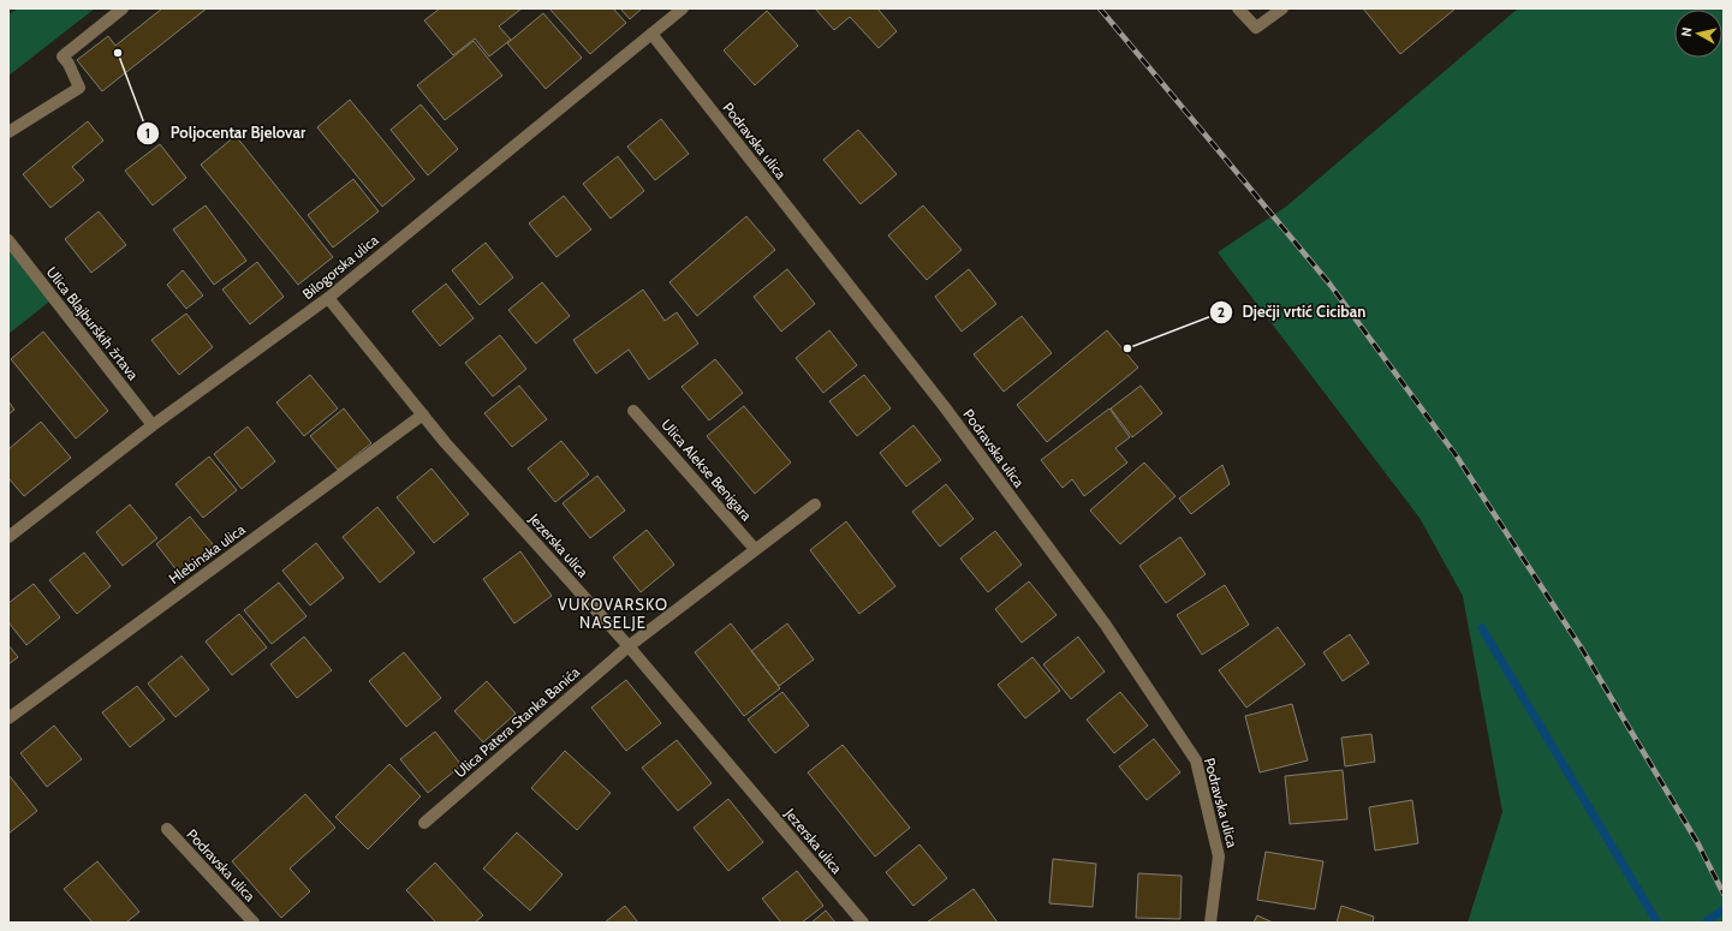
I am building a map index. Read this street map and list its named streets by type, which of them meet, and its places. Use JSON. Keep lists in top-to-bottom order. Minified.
{"streets":{"street":["Podravska ulica","Bilogorska ulica","Ulica Blajburških žrtava","Ulica Alekse Benigara","Jezerska ulica","Hlebinska ulica","Ulica Patera Stanka Banića"]},"crossings":[["Podravska ulica","Bilogorska ulica"],["Bilogorska ulica","Ulica Blajburških žrtava"],["Bilogorska ulica","Jezerska ulica"],["Jezerska ulica","Hlebinska ulica"],["Jezerska ulica","Ulica Patera Stanka Banića"]],"districts":["VUKOVARSKO NASELJE"],"places":["Poljocentar Bjelovar","Dječji vrtić Ciciban"],"north":"left"}
